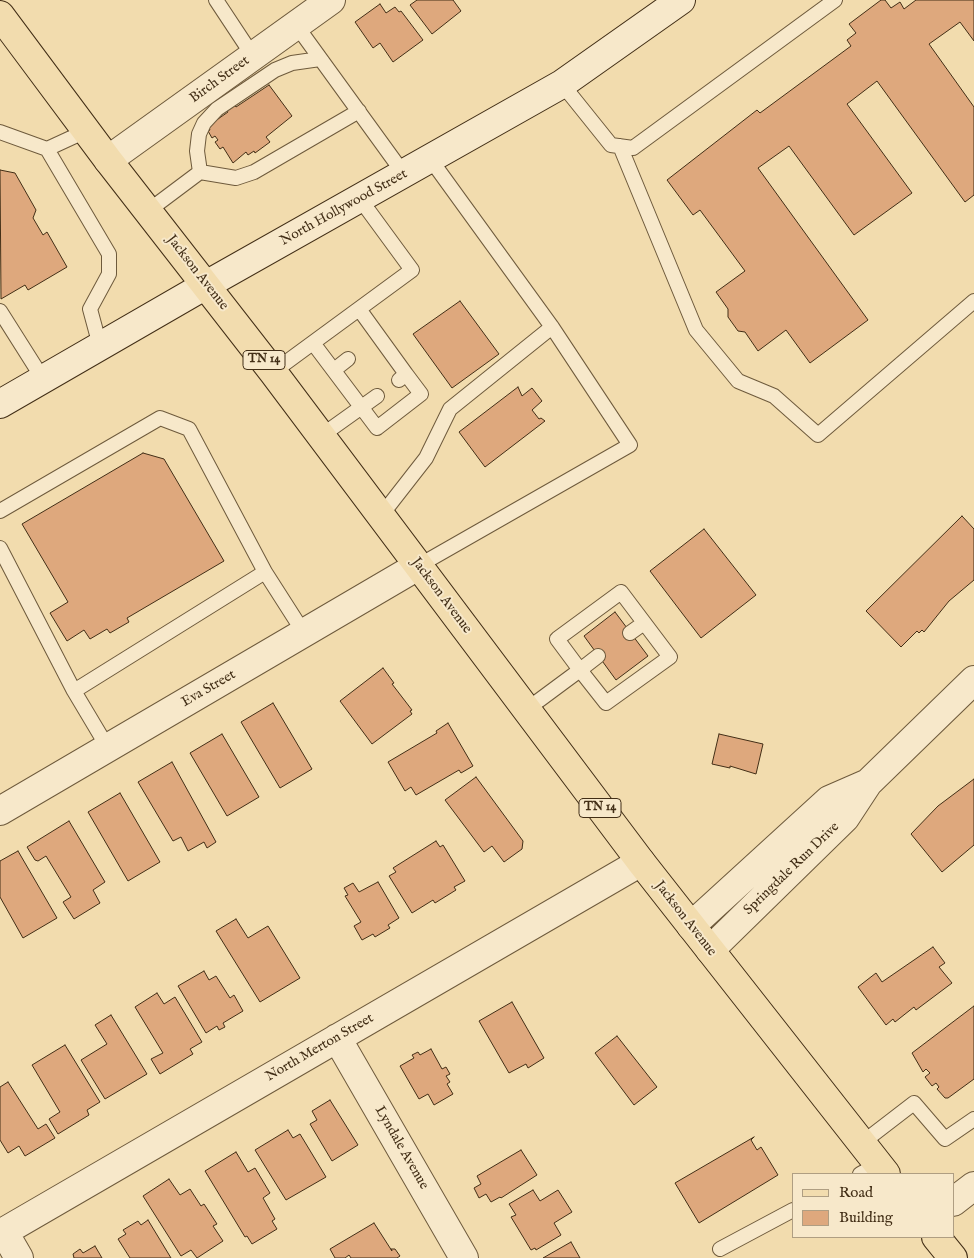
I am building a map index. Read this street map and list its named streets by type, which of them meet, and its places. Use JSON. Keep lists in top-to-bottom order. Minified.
{"streets":{"main road":["Jackson Avenue","TN 14"],"street":["Birch Street","North Hollywood Street","Eva Street","Springdale Run Drive","North Merton Street","Lyndale Avenue"]},"crossings":[["Birch Street","Jackson Avenue"],["North Hollywood Street","Jackson Avenue"],["Jackson Avenue","Eva Street"],["Jackson Avenue","Springdale Run Drive"],["Jackson Avenue","North Merton Street"],["North Merton Street","Lyndale Avenue"]],"legend":["Road","Building"]}
